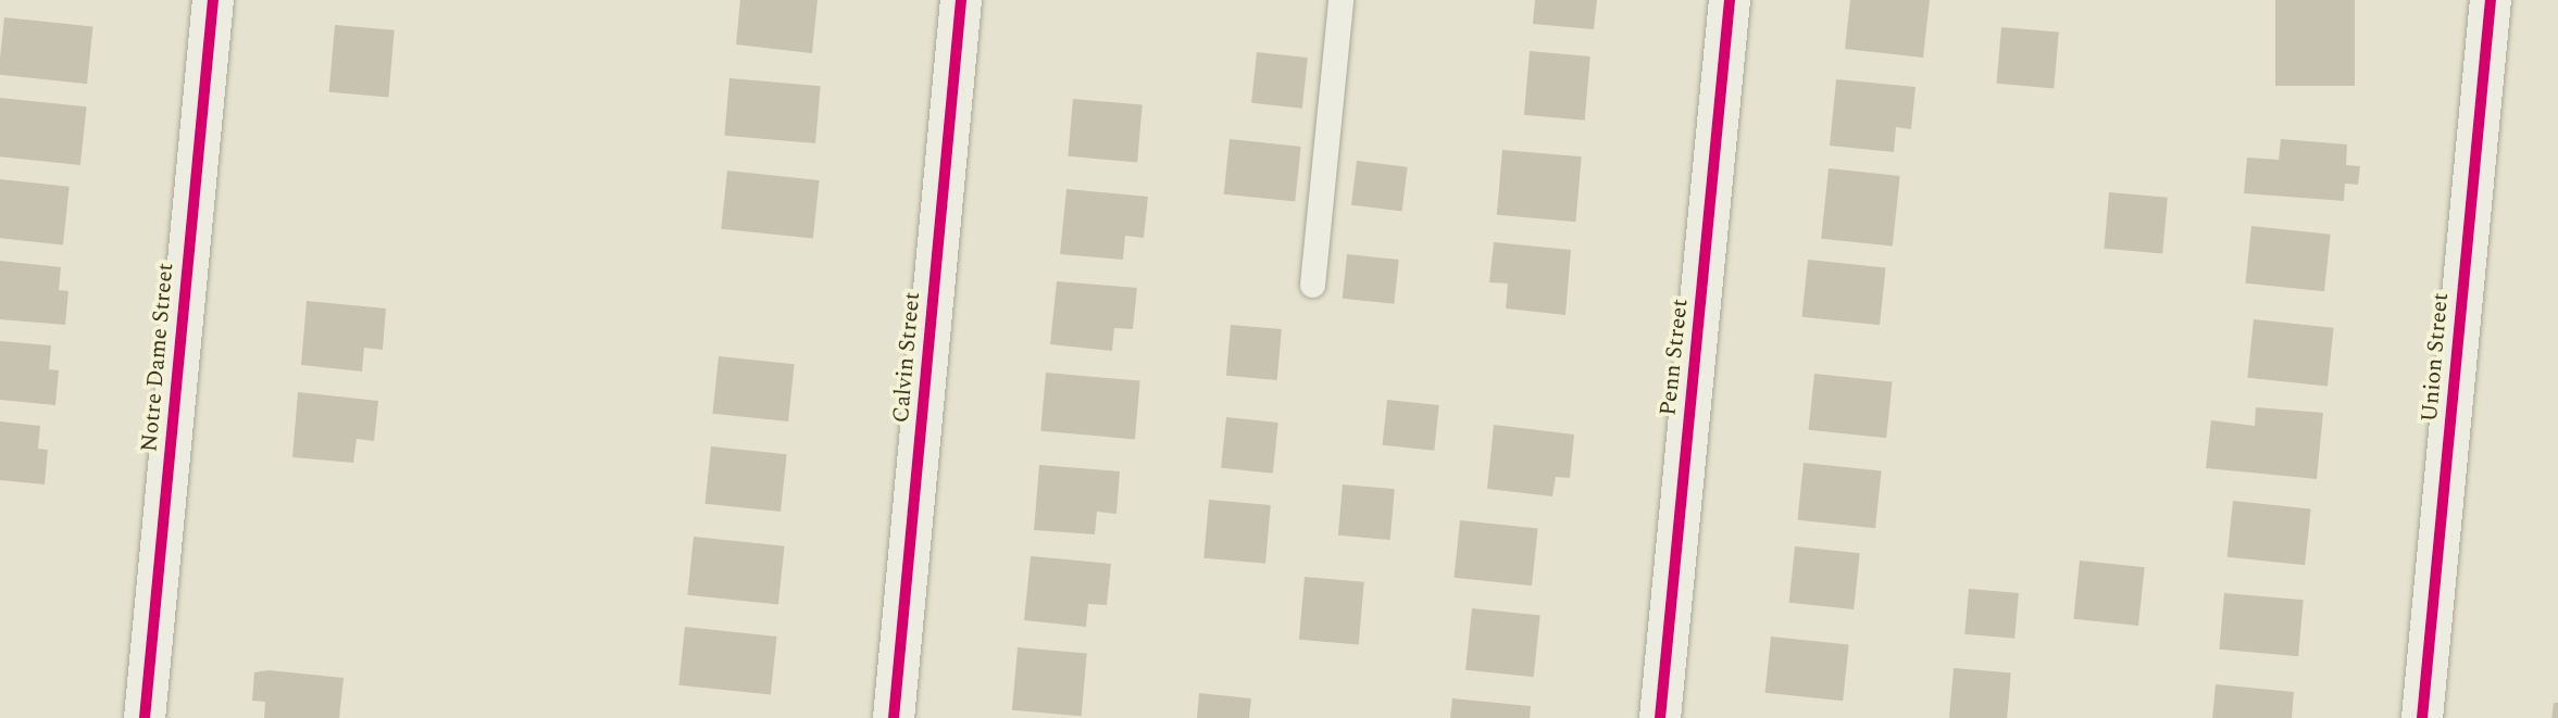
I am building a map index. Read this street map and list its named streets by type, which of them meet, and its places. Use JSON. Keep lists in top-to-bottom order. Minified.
{"streets":{"street":["Notre Dame Street","Calvin Street","Penn Street","Union Street"]}}
